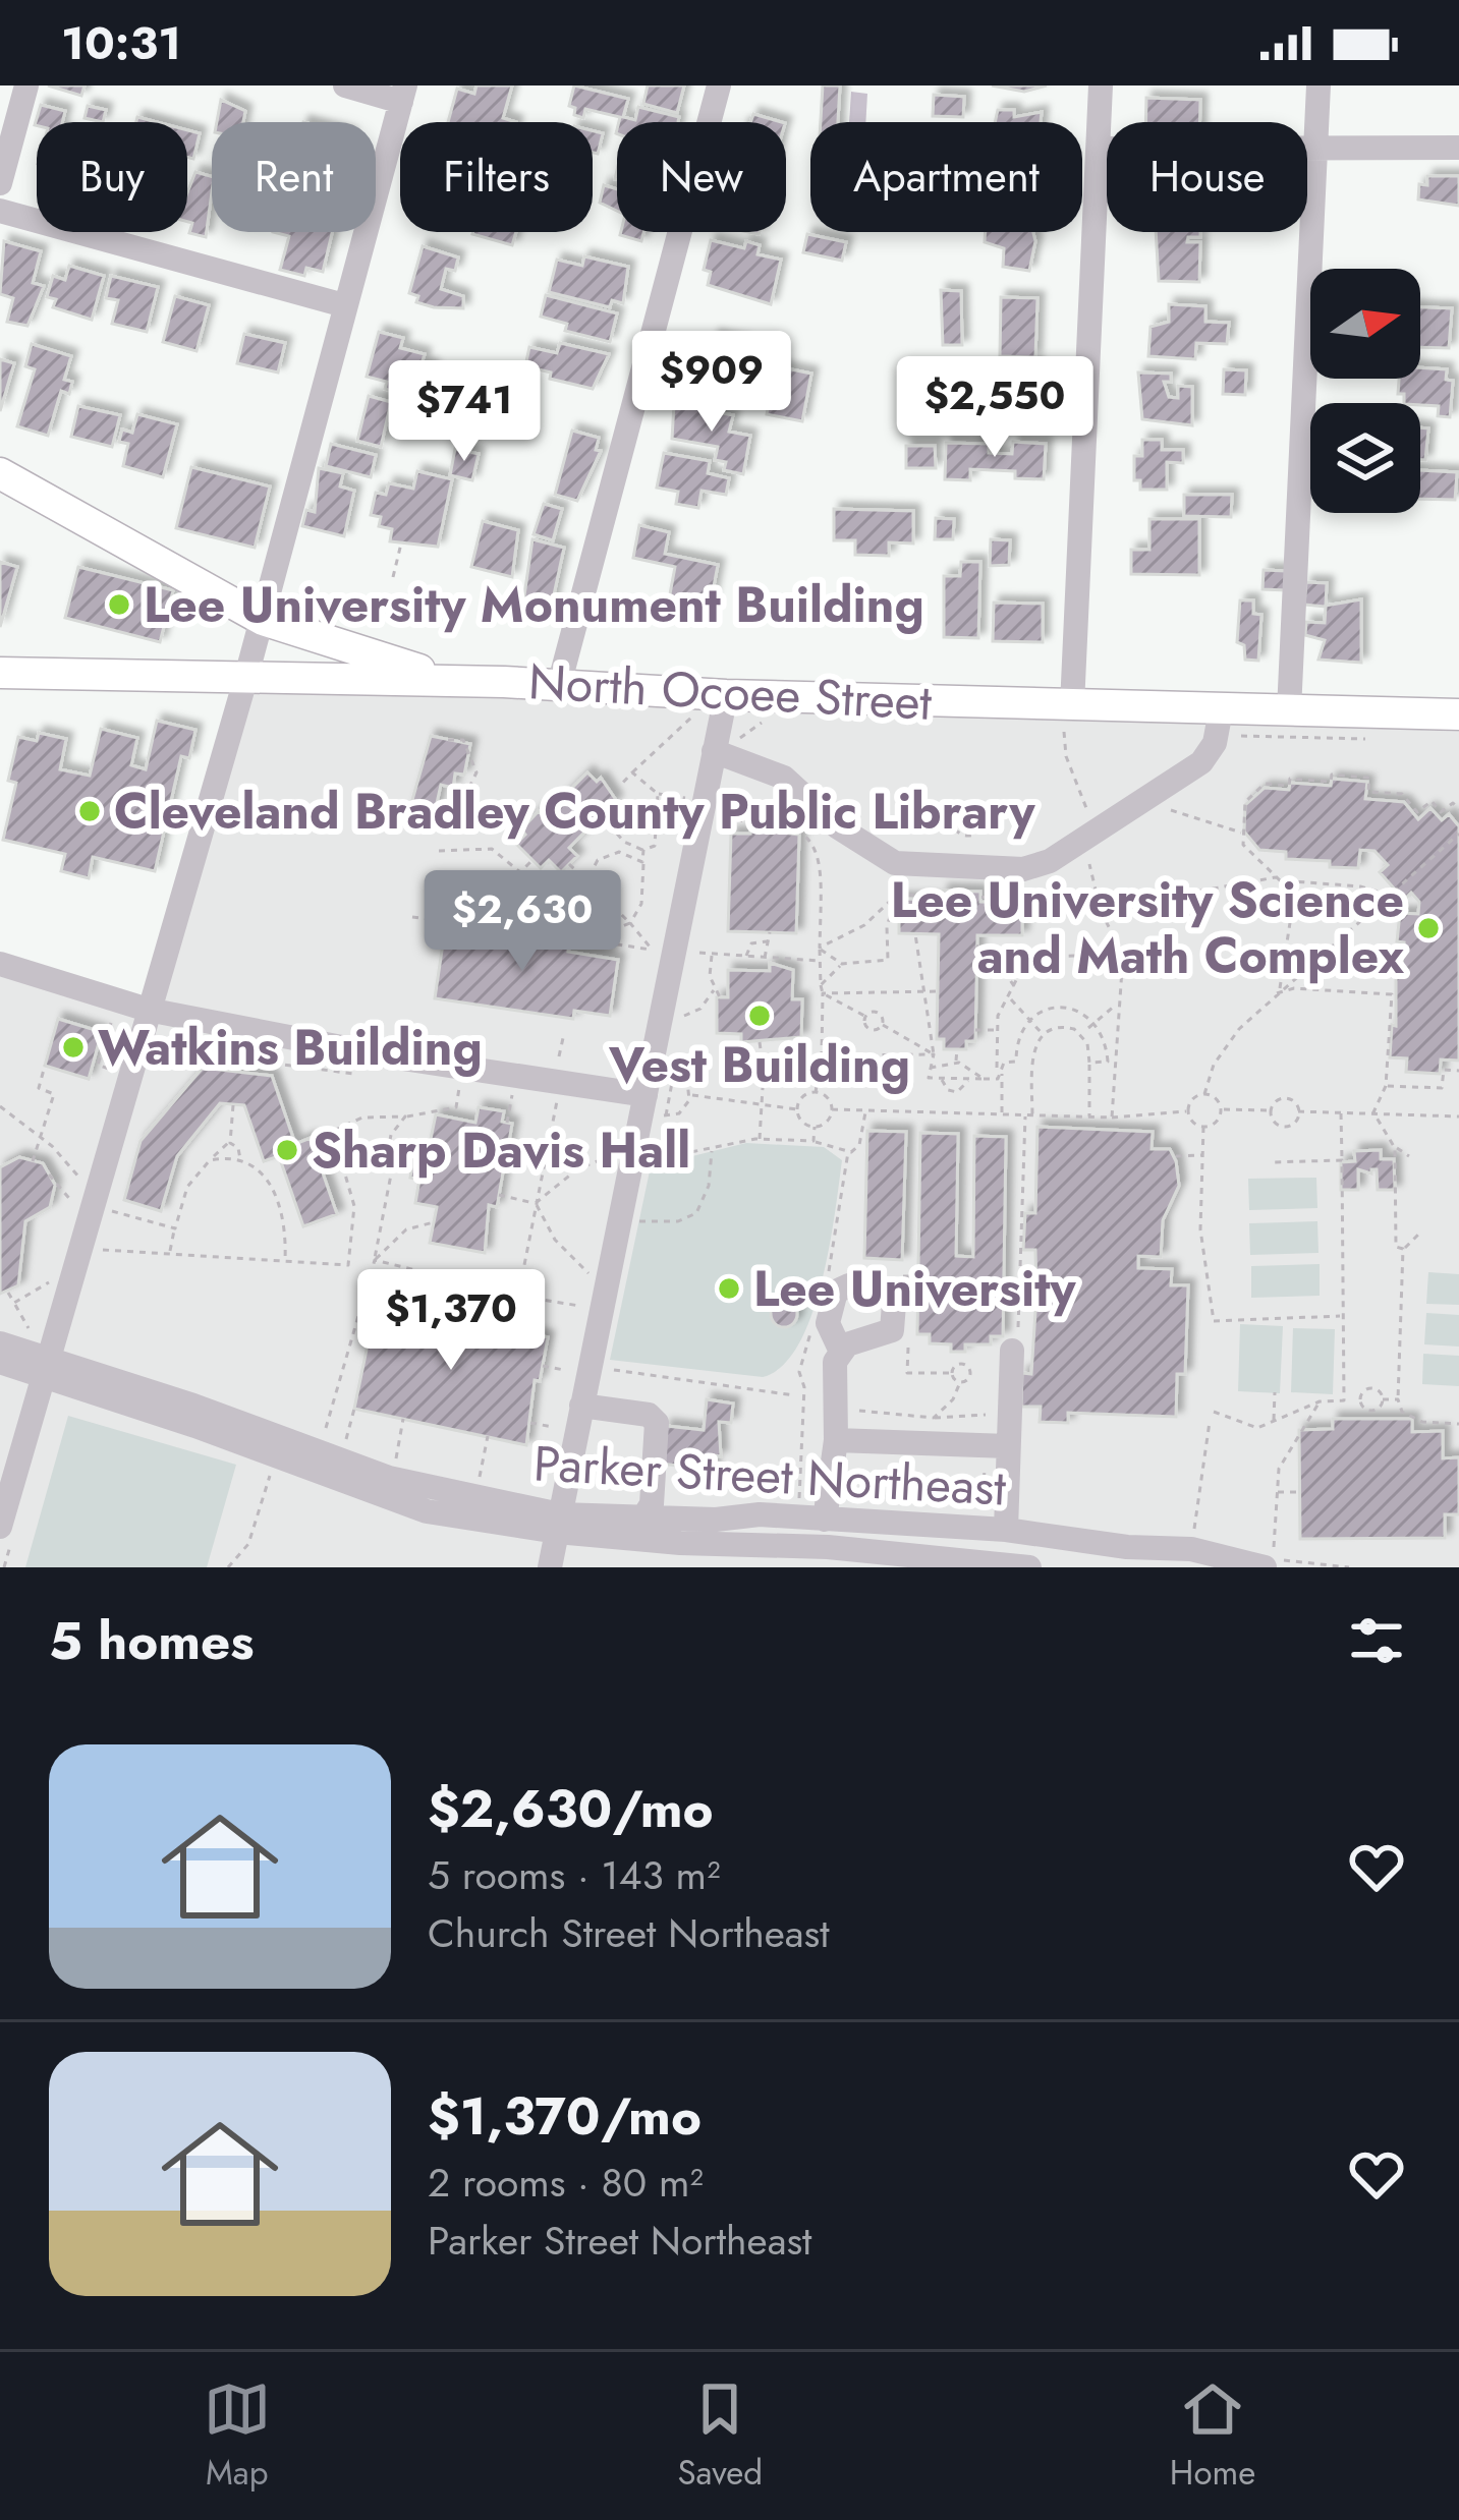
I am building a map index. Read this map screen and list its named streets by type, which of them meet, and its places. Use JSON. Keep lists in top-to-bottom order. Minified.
{"streets":{"main road":["North Ocoee Street"],"street":["Parker Street Northeast"]},"places":["Lee University Monument Building","Cleveland Bradley County Public Library","Lee University Science and Math Complex","Vest Building","Watkins Building","Sharp Davis Hall","Lee University"],"north":"right","page":{"status":"10:31","chip":["Buy","Rent","Filters","New","Apartment","House"],"price":["$909","$2,550","$741","$2,630","$1,370"],"heading":"5 homes","list":[{"name":"$2,630/mo","note":"5 rooms · 143 m² · Church Street Northeast"},{"name":"$1,370/mo","note":"2 rooms · 80 m² · Parker Street Northeast"}],"tabs":["Map","Saved","Home"]}}
